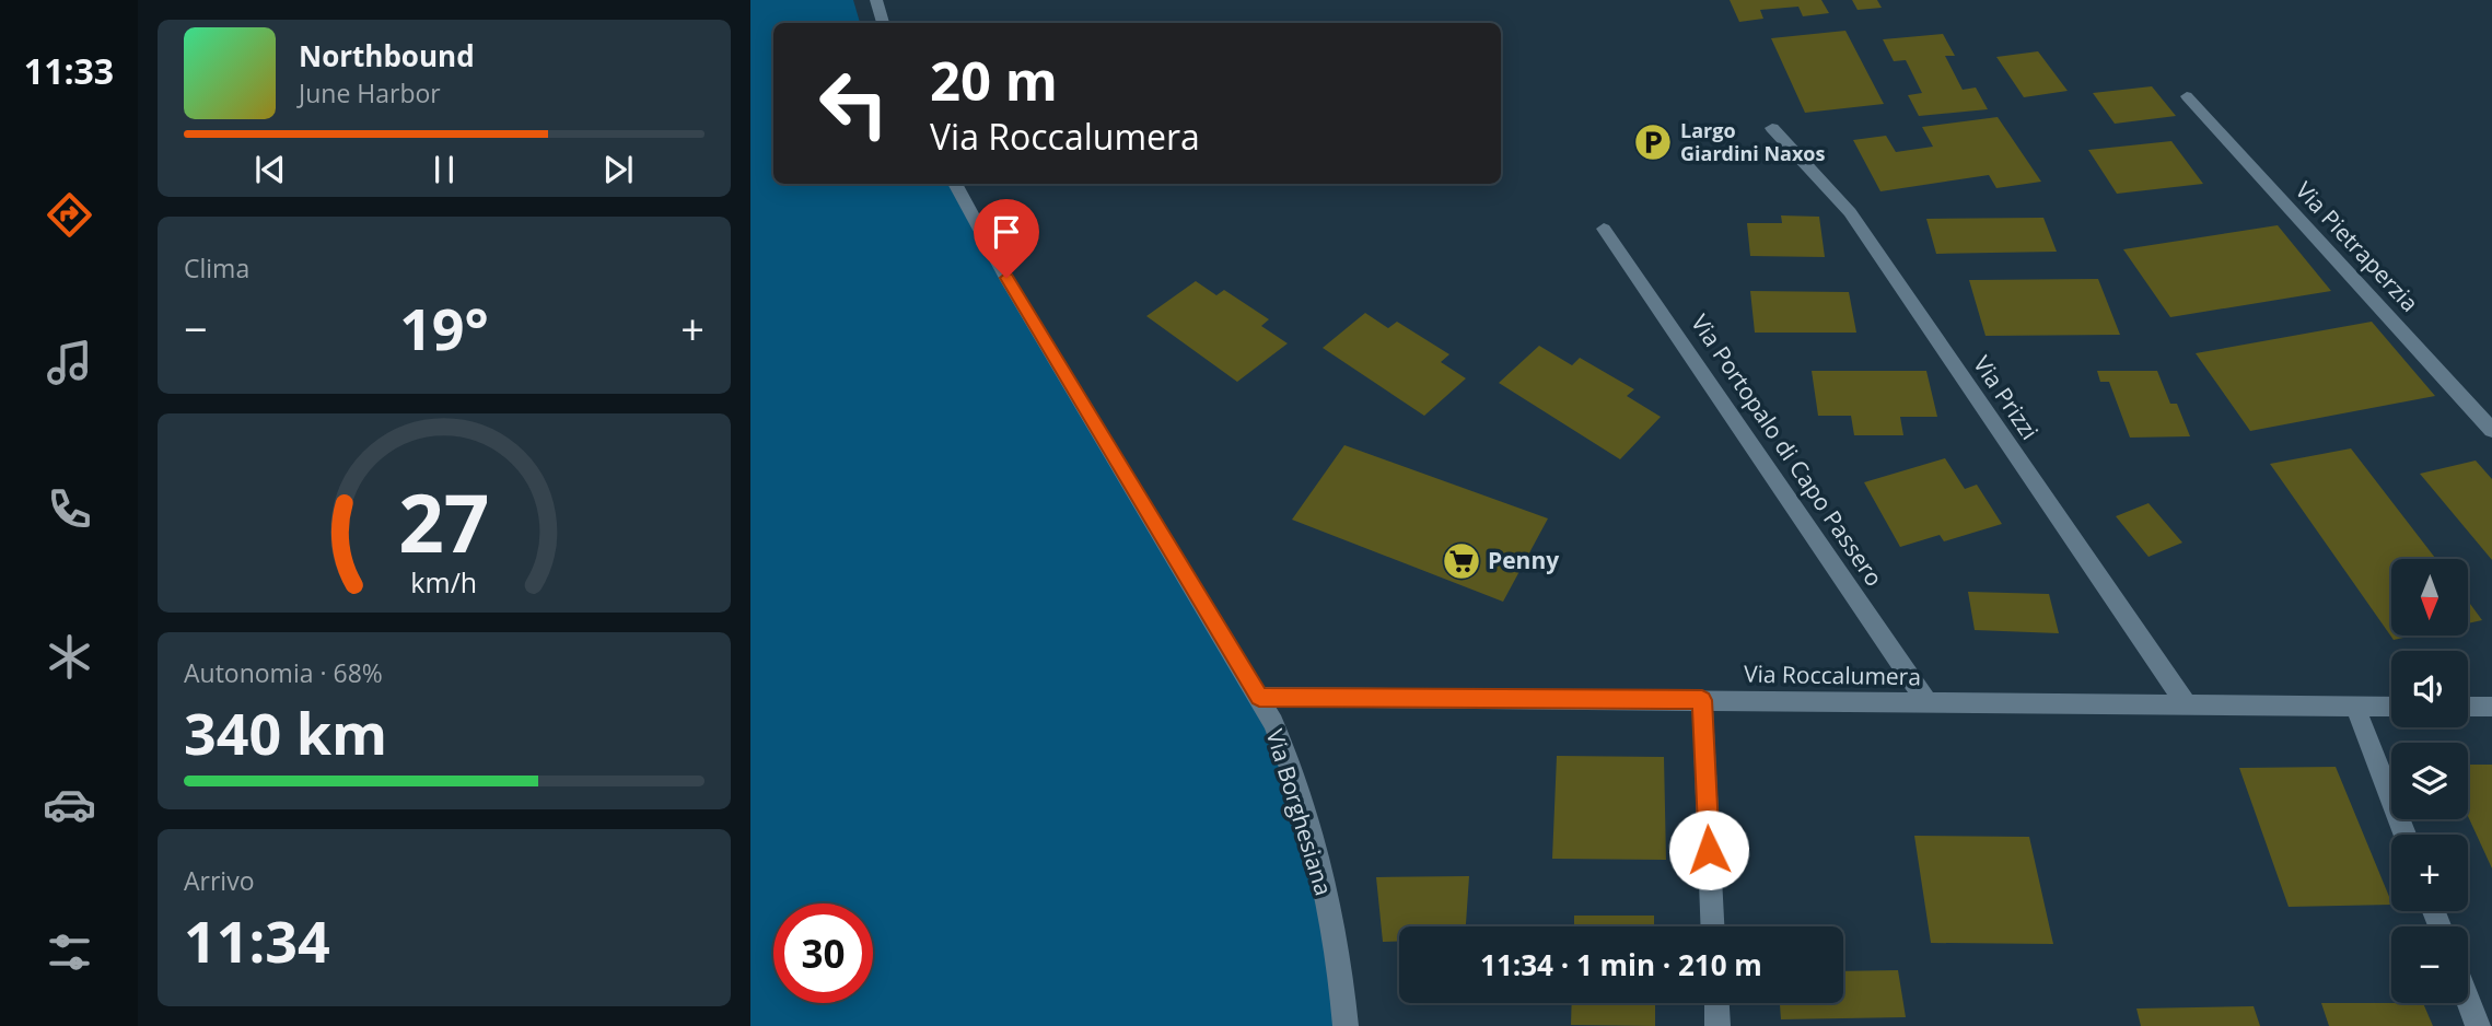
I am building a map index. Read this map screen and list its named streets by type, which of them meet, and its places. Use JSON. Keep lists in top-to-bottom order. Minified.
{"streets":{"street":["Via Pietraperzia","Via Prizzi","Via Portopalo di Capo Passero","Via Roccalumera","Via Borghesiana"]},"crossings":[["Via Prizzi","Via Roccalumera"],["Via Portopalo di Capo Passero","Via Roccalumera"],["Via Roccalumera","Via Borghesiana"]],"places":{"parking":["Largo Giardini Naxos"],"supermarket":["Penny"]},"north":"bottom","page":{"tabs":"11:33","turn":["20 m","Via Roccalumera"],"song":["Northbound","June Harbor"],"tile":["Clima",["Autonomia · 68%","340 km"],["Arrivo","11:34"]],"heat":["−","19°","+"],"map_buttons":["+","−"],"limit":"30","trip":"11:34 · 1 min · 210 m","gauge":["27","km/h"]}}
